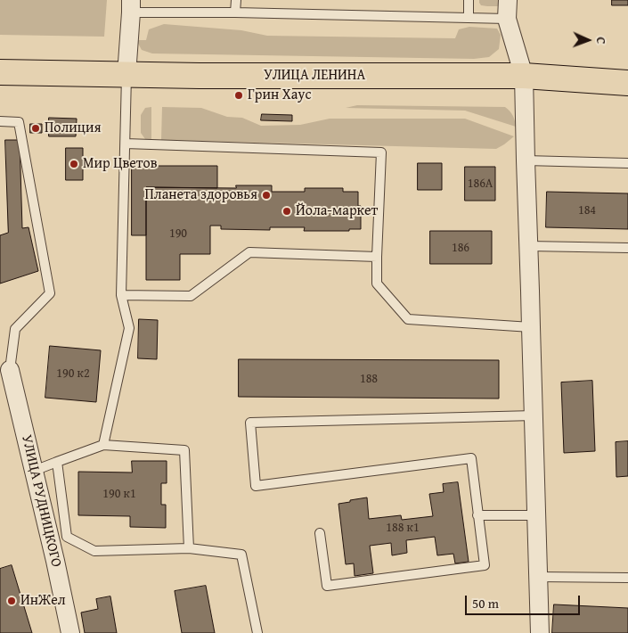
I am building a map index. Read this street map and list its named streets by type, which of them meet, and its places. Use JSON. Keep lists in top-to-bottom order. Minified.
{"streets":{"main road":["УЛИЦА ЛЕНИНА"],"street":["УЛИЦА РУДНИЦКОГО"]},"places":["Грин Хаус","Полиция","Мир Цветов","Планета здоровья","Йола-маркет","ИнЖел"],"house_numbers":["186А","184","190","186","190 к2","188","190 к1","188 к1"],"scale_bar":"50 m","north":"right"}
